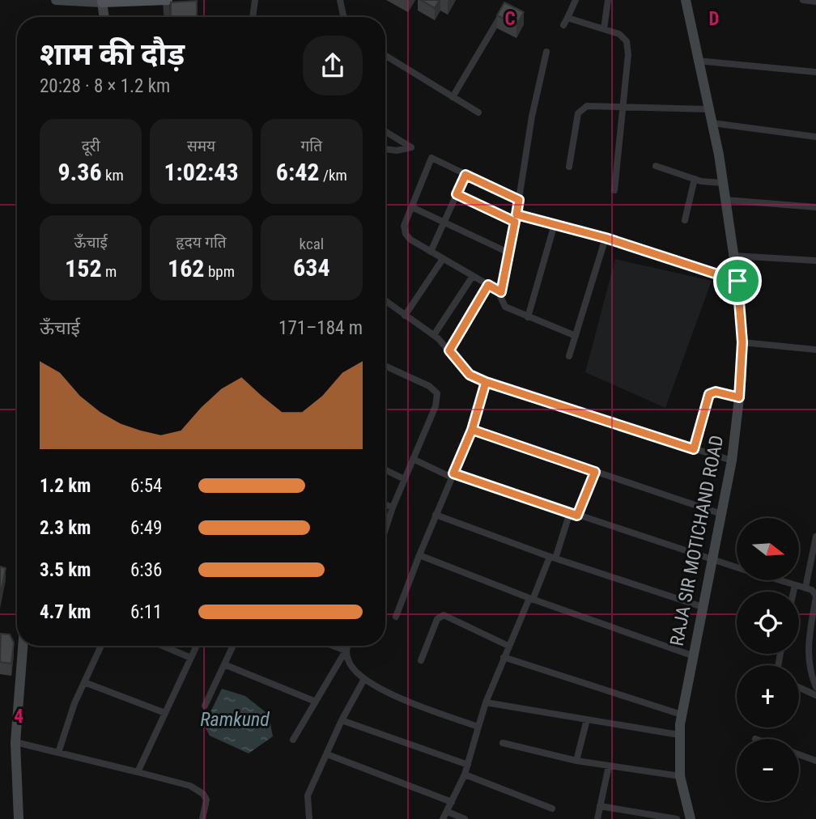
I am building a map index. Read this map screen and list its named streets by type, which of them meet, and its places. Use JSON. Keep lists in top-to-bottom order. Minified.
{"streets":{"street":["RAJA SIR MOTICHAND ROAD"]},"water":["Ramkund"],"north":"right","page":{"heading":["शाम की दौड़","20:28 · 8 × 1.2 km"],"stats":[["दूरी","9.36 km"],["समय","1:02:43"],["गति","6:42 /km"],["ऊँचाई","152 m"],["हृदय गति","162 bpm"],["kcal","634"]],"chart":["ऊँचाई","171–184 m"],"list":[{"name":"1.2 km","note":"6:54"},{"name":"2.3 km","note":"6:49"},{"name":"3.5 km","note":"6:36"},{"name":"4.7 km","note":"6:11"}],"map_buttons":["+","−"]},"grid":{"columns":["C","D"],"rows":["4"]}}
